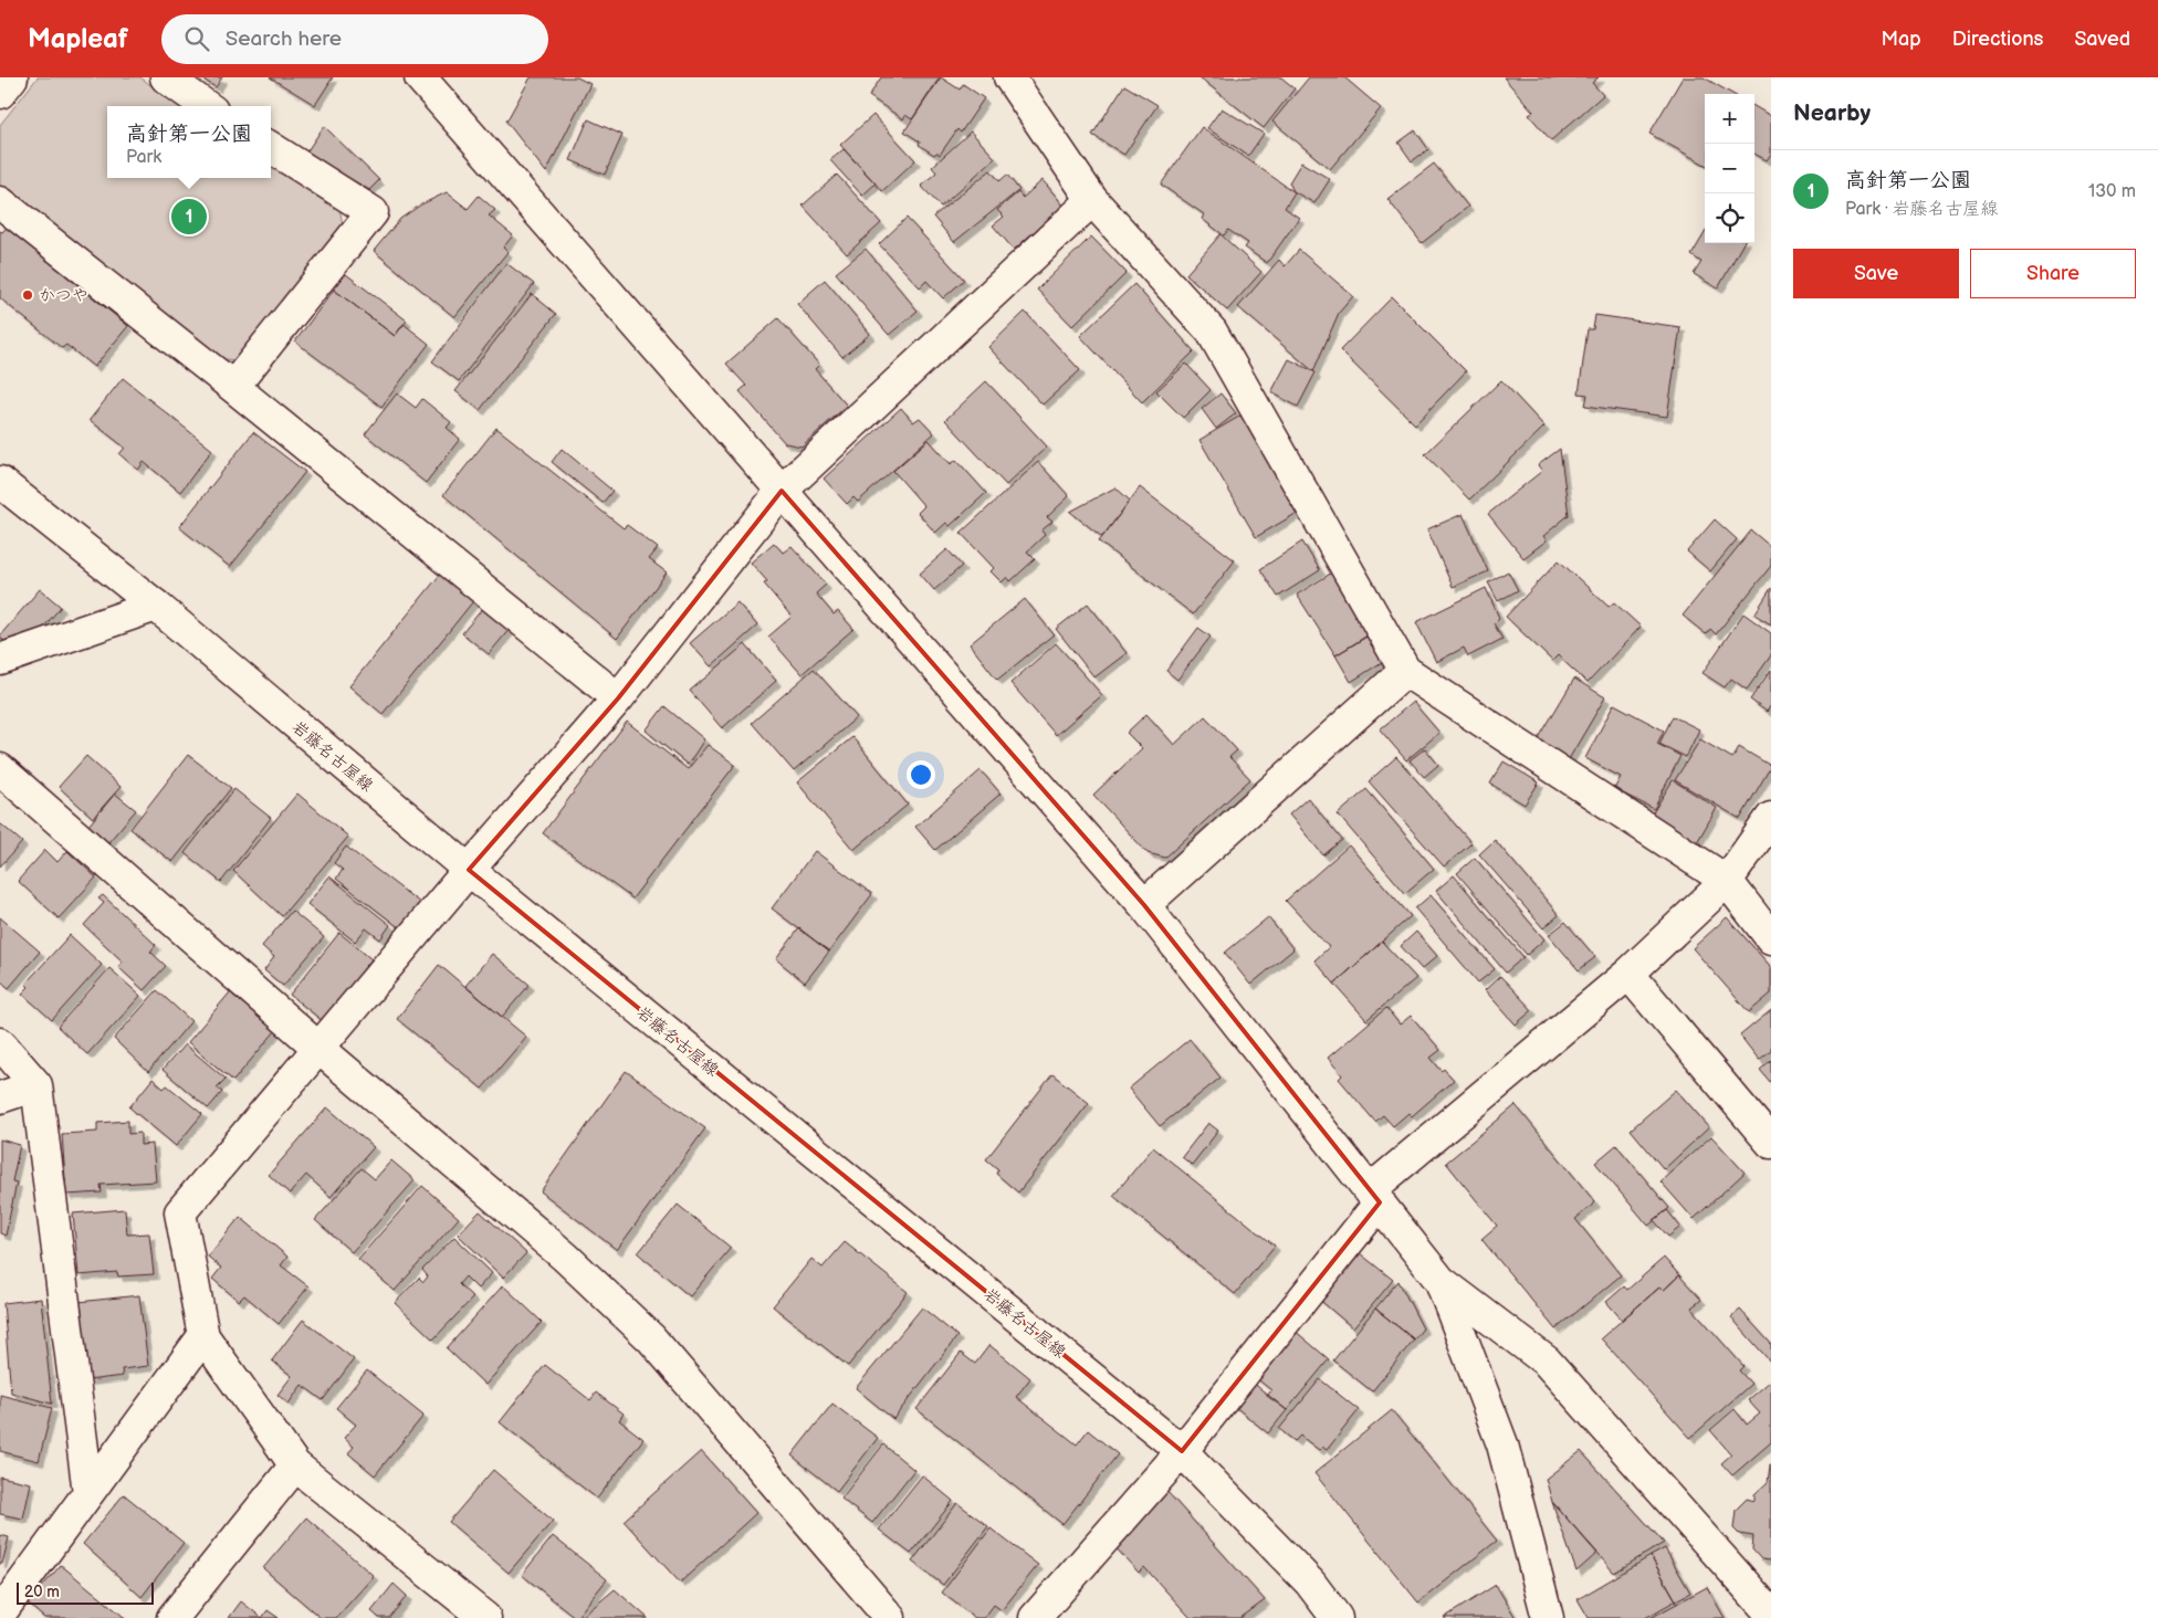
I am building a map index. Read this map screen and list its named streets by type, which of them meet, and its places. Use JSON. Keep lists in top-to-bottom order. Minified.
{"streets":{"street":["岩藤名古屋線"]},"places":["かつや"],"scale_bar":"20 m","page":{"header":"Mapleaf","search":"Search here","nav":["Map","Directions","Saved"],"heading":"Nearby","map_buttons":["+","−"],"popup":["高針第一公園","Park"],"list":[{"mark":"1","name":"高針第一公園","note":"Park · 岩藤名古屋線","value":"130 m"}],"pins":"1","buttons":["Save","Share"],"scale":"20 m"}}
